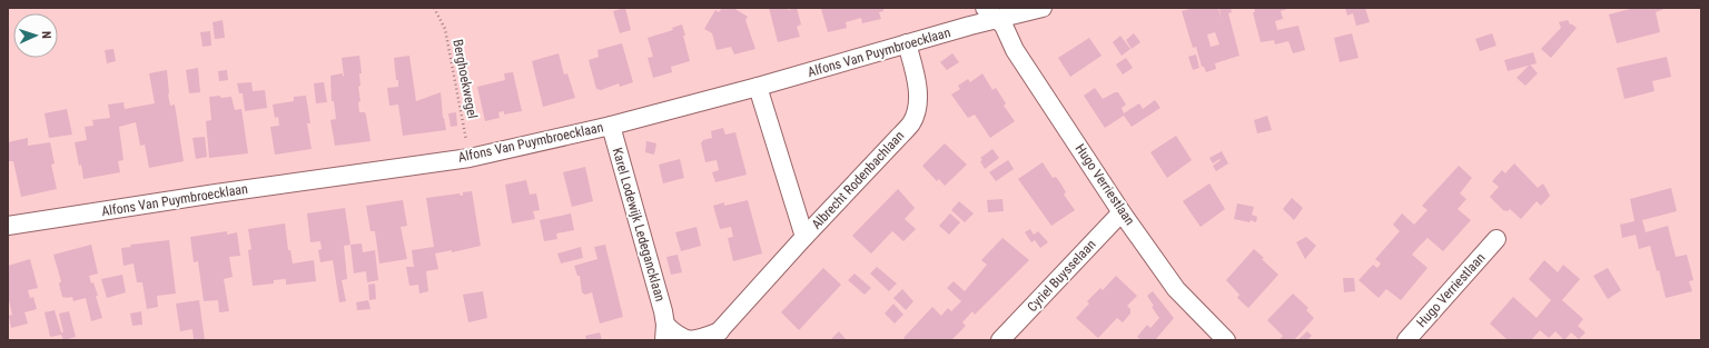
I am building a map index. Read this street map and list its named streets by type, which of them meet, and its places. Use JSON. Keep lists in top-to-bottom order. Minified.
{"streets":{"street":["Alfons Van Puymbroecklaan","Albrecht Rodenbachlaan","Hugo Verriestlaan","Karel Lodewijk Ledegancklaan","Cyriel Buysselaan"],"path":["Berghoekwegel"]},"crossings":[["Alfons Van Puymbroecklaan","Berghoekwegel"],["Alfons Van Puymbroecklaan","Albrecht Rodenbachlaan"],["Alfons Van Puymbroecklaan","Hugo Verriestlaan"],["Alfons Van Puymbroecklaan","Karel Lodewijk Ledegancklaan"],["Albrecht Rodenbachlaan","Karel Lodewijk Ledegancklaan"],["Hugo Verriestlaan","Cyriel Buysselaan"]],"north":"right"}
